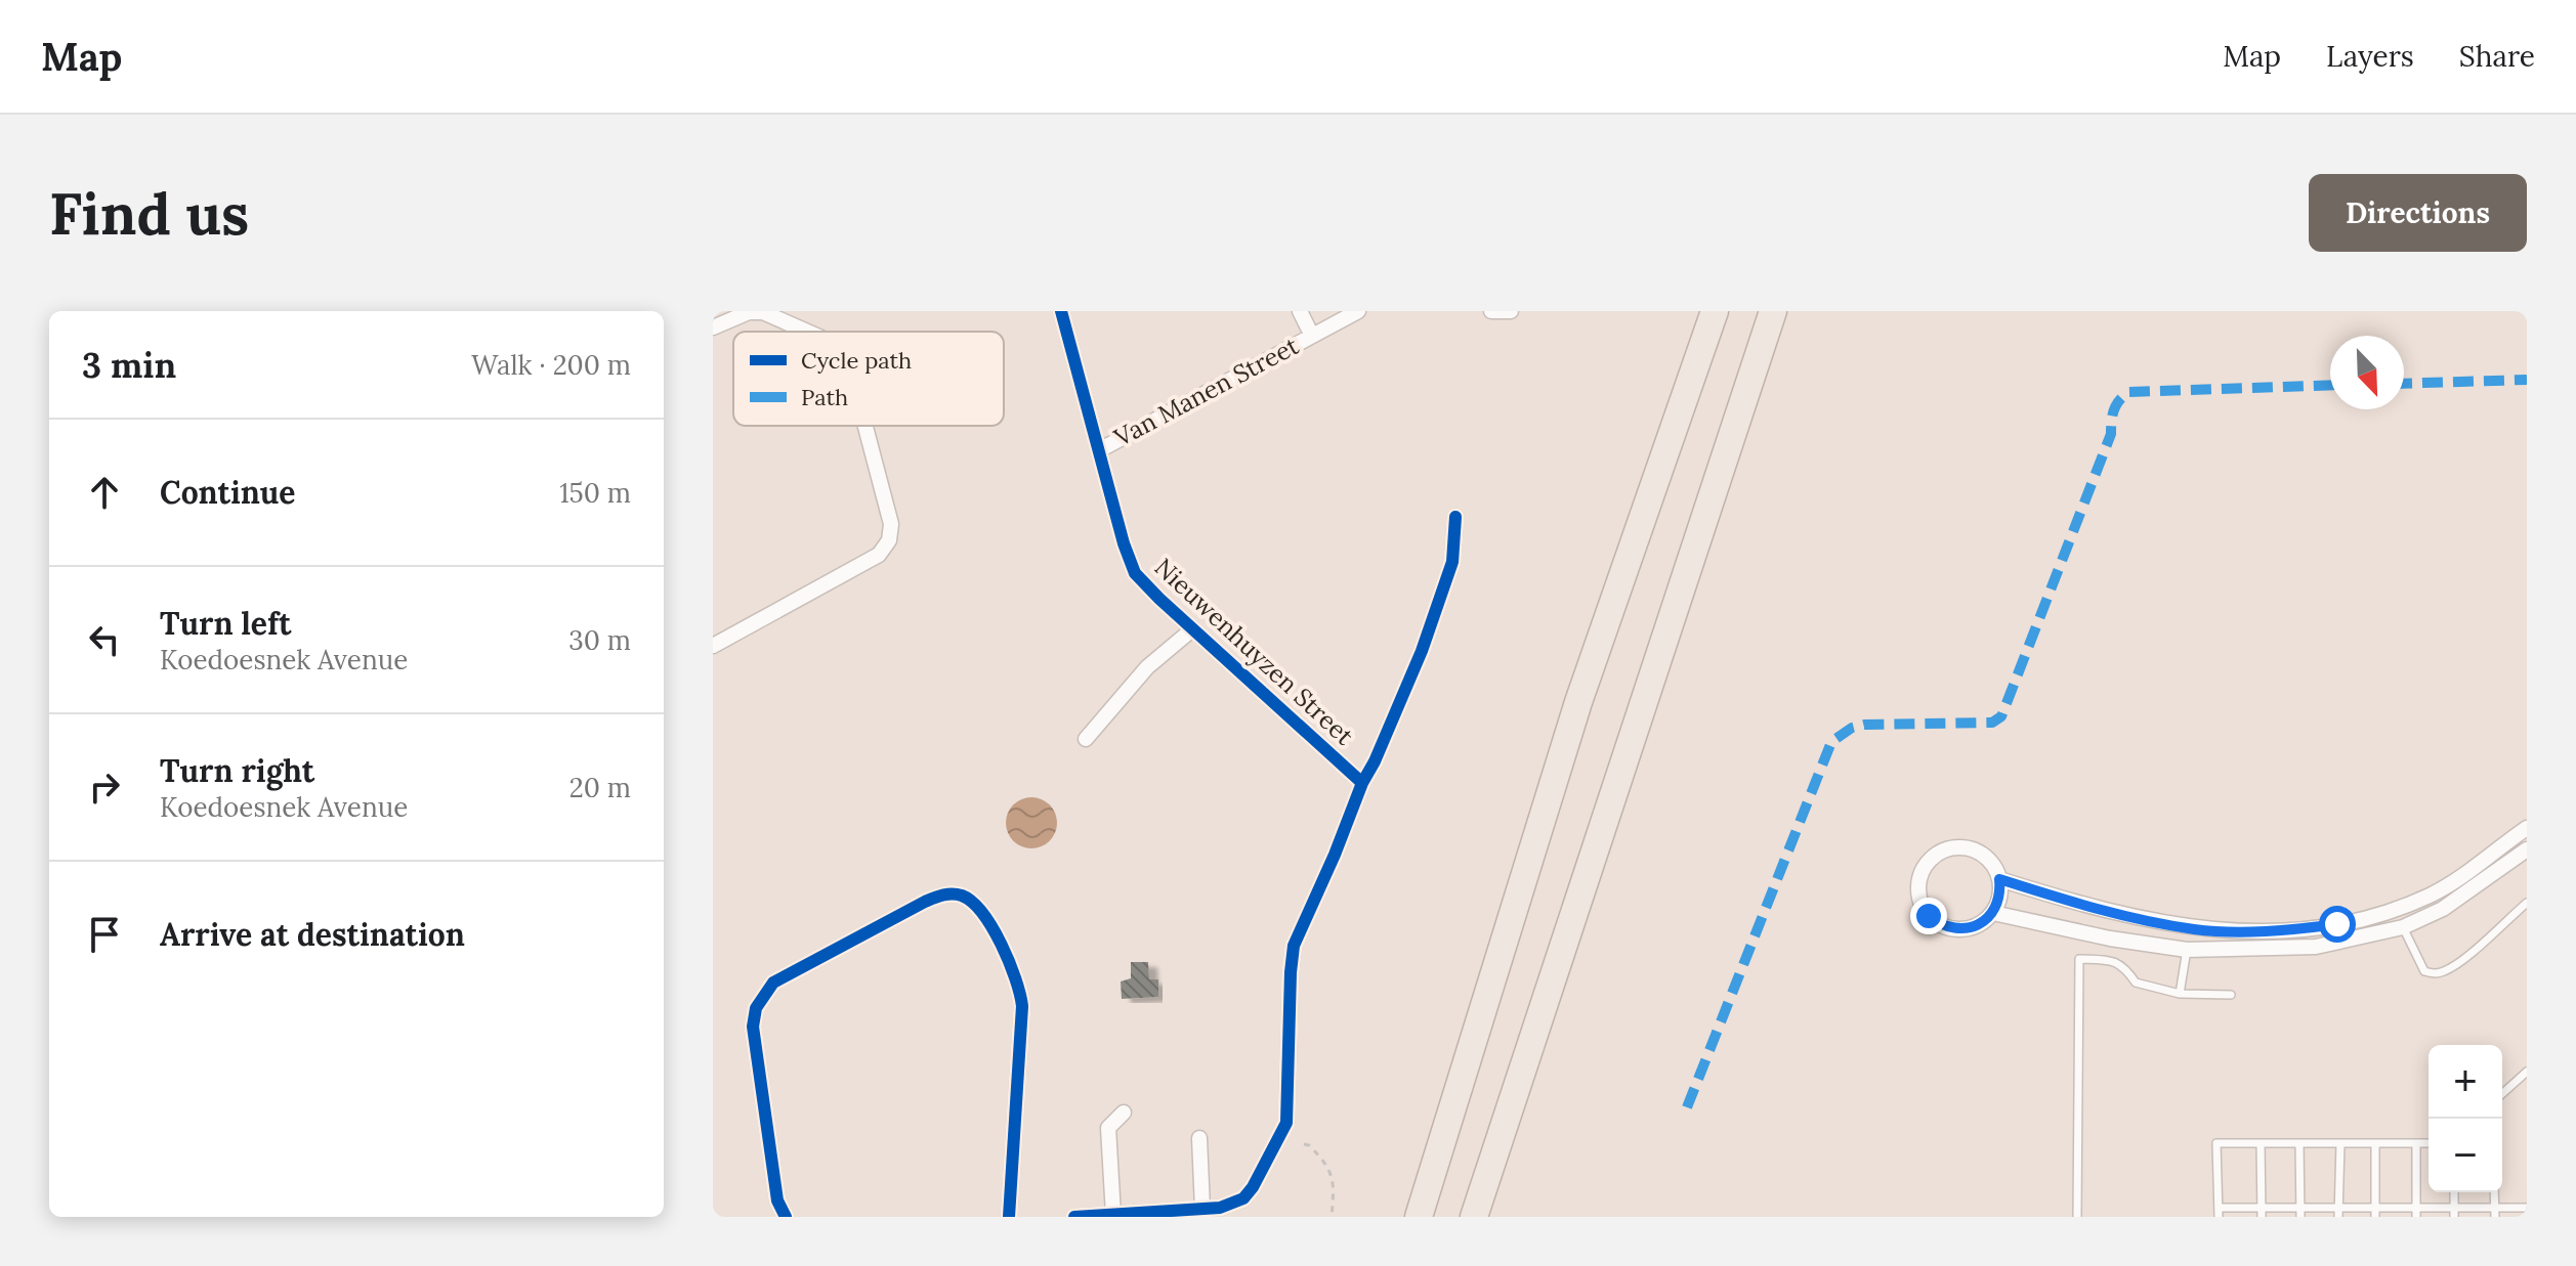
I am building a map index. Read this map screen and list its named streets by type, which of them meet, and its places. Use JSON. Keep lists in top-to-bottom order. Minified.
{"streets":{"street":["Van Manen Street","Nieuwenhuyzen Street"]},"crossings":[["Van Manen Street","Nieuwenhuyzen Street"]],"legend":["Cycle path","Path"],"north":"bottom right","page":{"header":"Map","nav":["Map","Layers","Share"],"buttons":"Directions","title":"Find us","heading":["3 min","Walk · 200 m"],"list":[["Continue","150 m"],["Turn left","Koedoesnek Avenue","30 m"],["Turn right","Koedoesnek Avenue","20 m"],"Arrive at destination"],"map_buttons":["+","−"]}}
